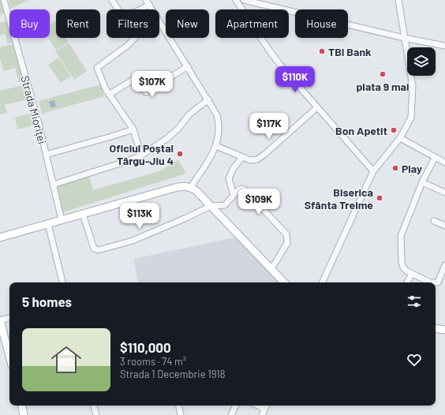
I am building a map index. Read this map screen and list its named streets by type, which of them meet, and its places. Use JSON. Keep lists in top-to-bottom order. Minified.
{"streets":{"street":["Strada Mioriței"]},"places":["TBI Bank","piata 9 mai","Bon Apetit","Oficiul Poștal Târgu-Jiu 4","Play","Biserica Sfânta Treime"],"page":{"chip":["Buy","Rent","Filters","New","Apartment","House"],"price":["$110K","$107K","$117K","$109K","$113K"],"heading":"5 homes","list":[{"name":"$110,000","note":"3 rooms · 74 m² · Strada 1 Decembrie 1918"}]}}
